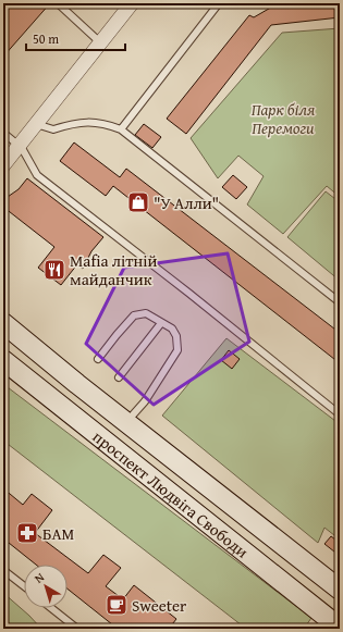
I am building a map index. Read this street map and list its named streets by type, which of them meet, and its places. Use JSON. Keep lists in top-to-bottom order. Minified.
{"streets":{"main road":["проспект Людвіга Свободи"]},"parks":["Парк біля Перемоги"],"places":{"shop":["\"У Алли\""],"restaurant":["Mafia літній майданчик"],"pharmacy":["БАМ"],"cafe":["Sweeter"]},"scale_bar":"50 m","north":"top left"}
